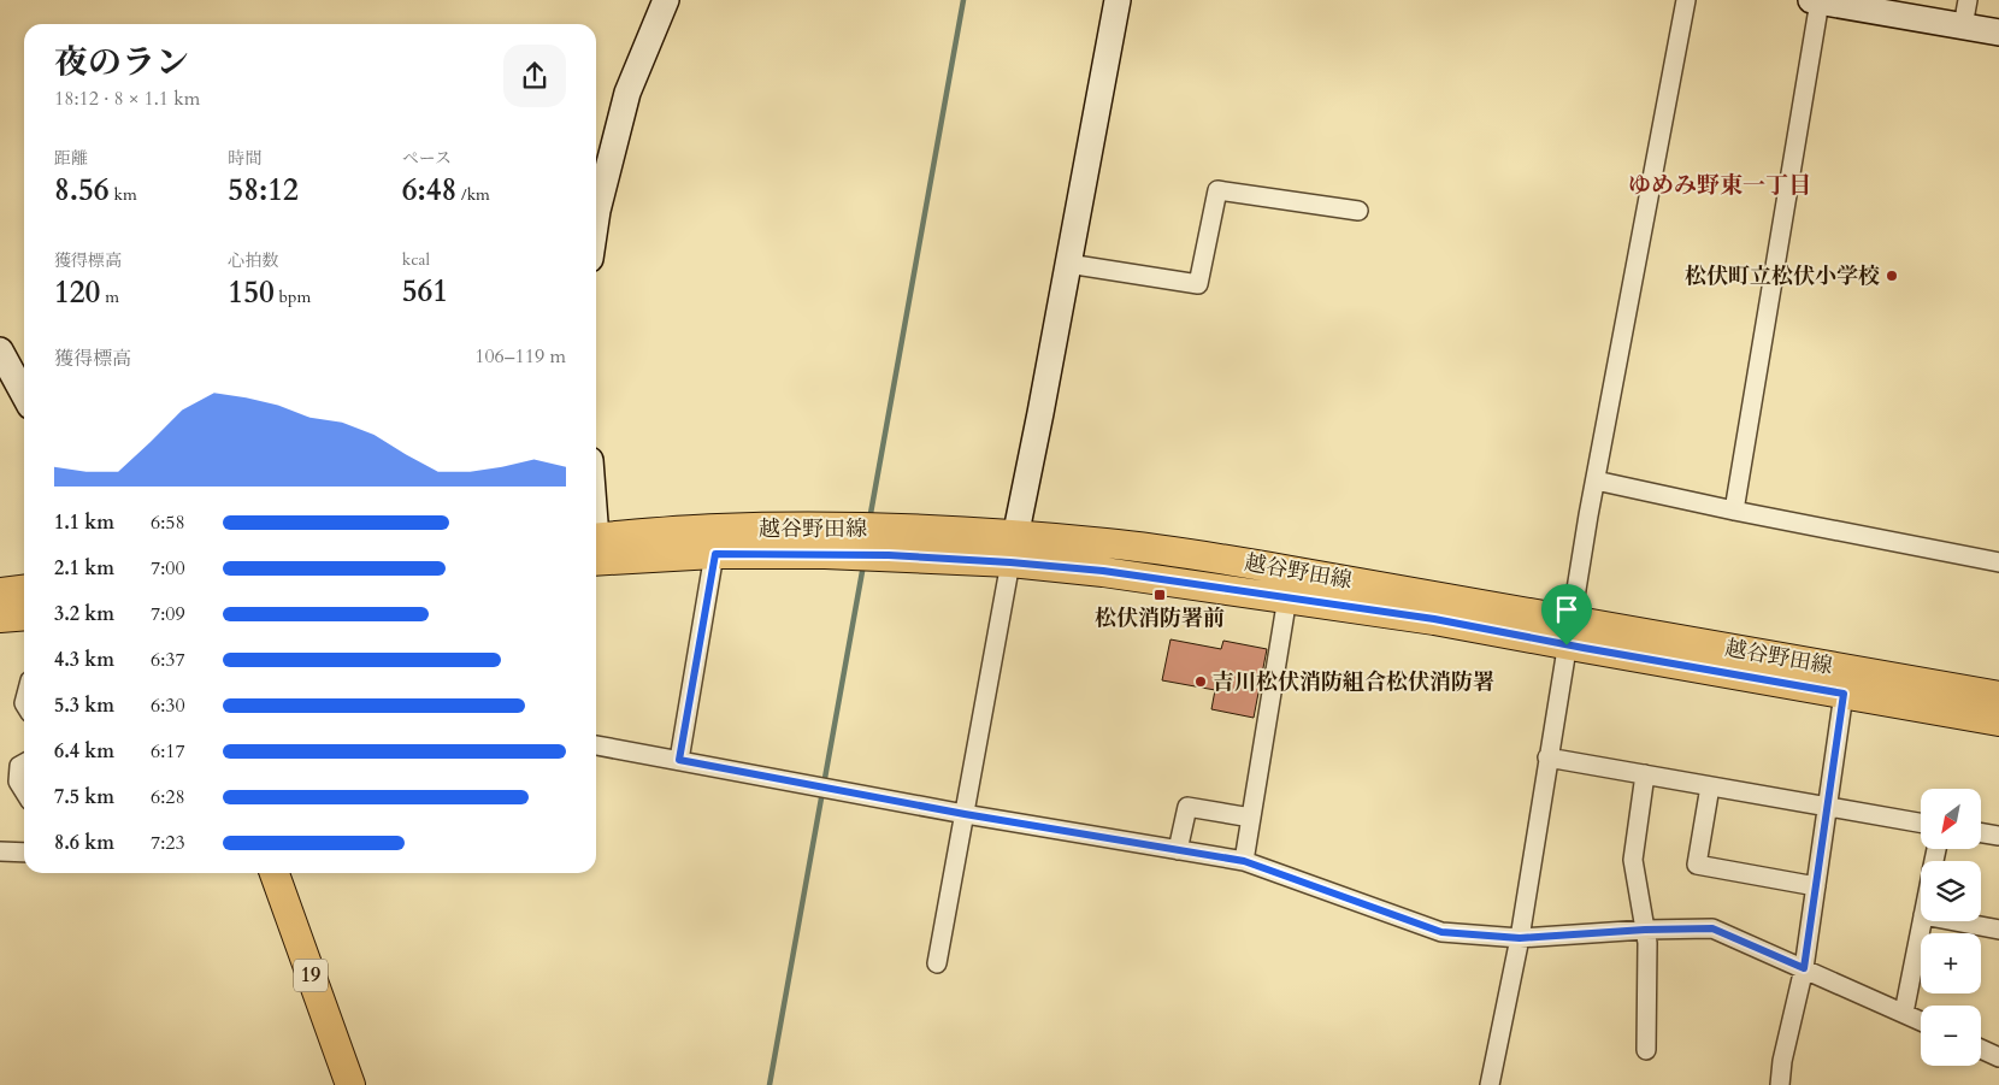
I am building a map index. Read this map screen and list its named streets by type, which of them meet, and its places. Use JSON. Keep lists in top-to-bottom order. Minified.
{"streets":{"main road":["越谷野田線","19"]},"districts":["ゆめみ野東一丁目"],"places":{"other":["松伏町立松伏小学校","吉川松伏消防組合松伏消防署"],"transit":["松伏消防署前"]},"north":"bottom left","page":{"heading":["夜のラン","18:12 · 8 × 1.1 km"],"stats":[["距離","8.56 km"],["時間","58:12"],["ペース","6:48 /km"],["獲得標高","120 m"],["心拍数","150 bpm"],["kcal","561"]],"chart":["獲得標高","106–119 m"],"list":[{"name":"1.1 km","note":"6:58"},{"name":"2.1 km","note":"7:00"},{"name":"3.2 km","note":"7:09"},{"name":"4.3 km","note":"6:37"},{"name":"5.3 km","note":"6:30"},{"name":"6.4 km","note":"6:17"},{"name":"7.5 km","note":"6:28"},{"name":"8.6 km","note":"7:23"}],"map_buttons":["+","−"]}}
